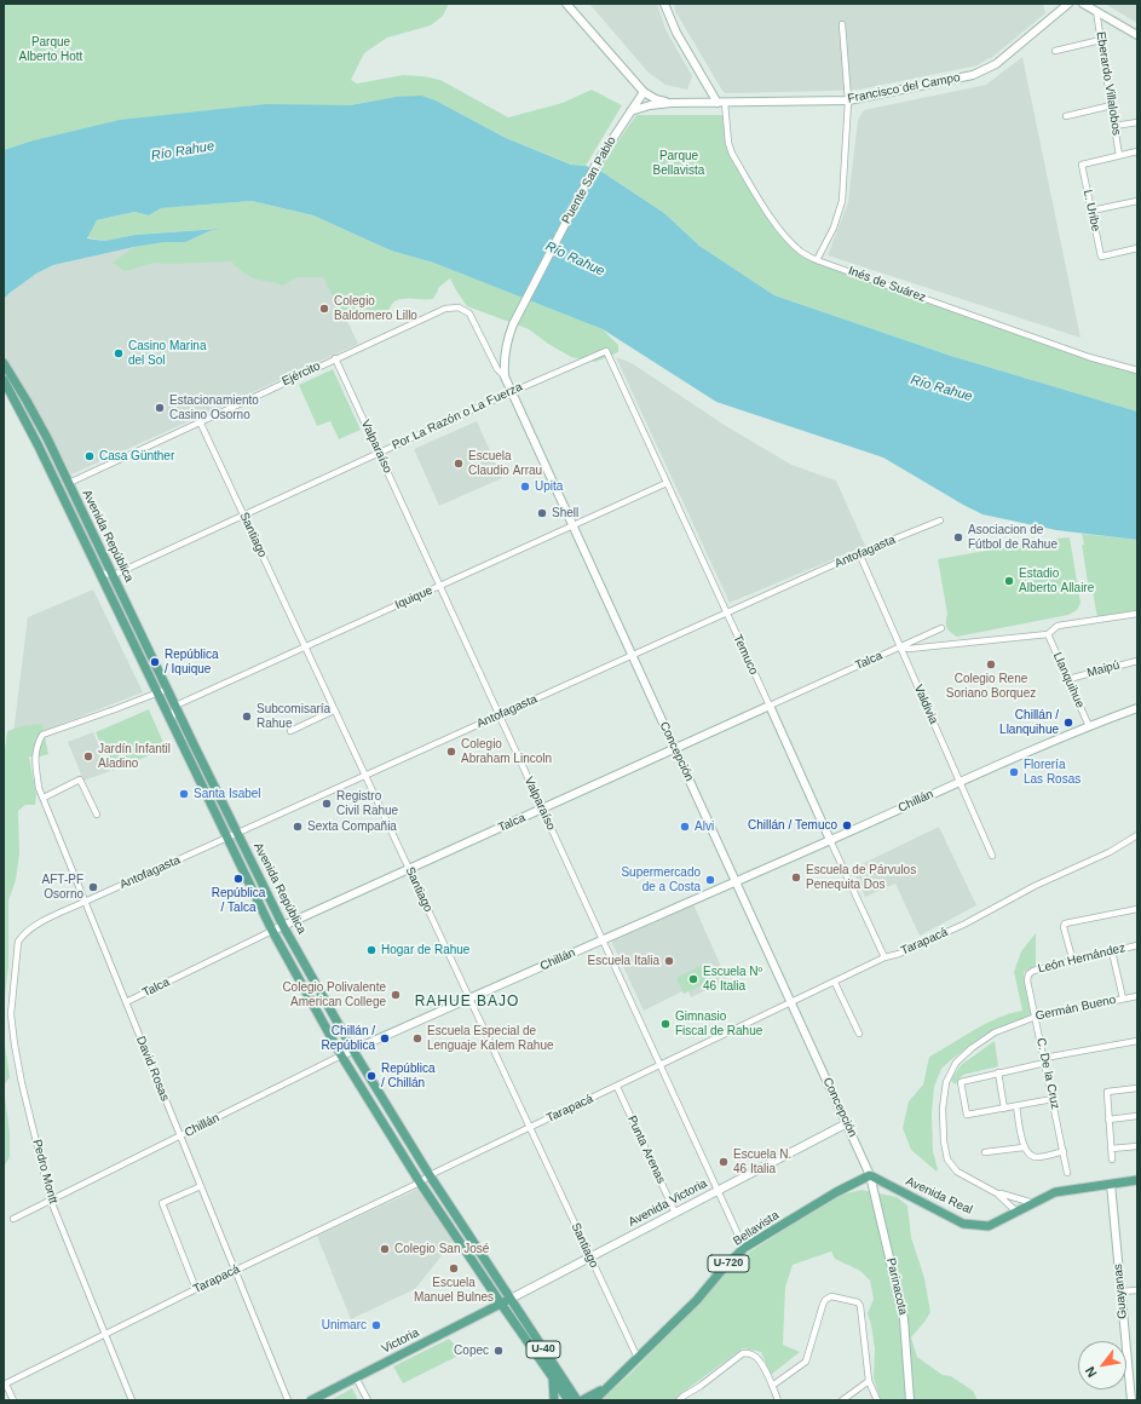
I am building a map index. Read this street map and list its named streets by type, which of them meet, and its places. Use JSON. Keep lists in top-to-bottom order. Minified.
{"streets":{"main road":["Avenida República","Avenida Real","Avenida Victoria","Bellavista","U-720","Victoria","U-40"],"street":["Eberardo Villalobos","Francisco del Campo","Puente San Pablo","L. Uribe","Inés de Suárez","Ejército","Por La Razón o La Fuerza","Valparaíso","Santiago","Antofagasta","Iquique","Temuco","Talca","Maipú","Llanquihue","Valdivia","Concepción","Chillán","Tarapacá","León Hernández","Germán Bueno","David Rosas","C. De la Cruz","Punta Arenas","Pedro Montt","Parinacota","Guayanas"]},"crossings":[["Eberardo Villalobos","L. Uribe"],["Francisco del Campo","Puente San Pablo"],["Francisco del Campo","Inés de Suárez"],["Puente San Pablo","Concepción"],["Ejército","Valparaíso"],["Ejército","Santiago"],["Ejército","Avenida República"],["Ejército","Concepción"],["Por La Razón o La Fuerza","Valparaíso"],["Por La Razón o La Fuerza","Santiago"],["Por La Razón o La Fuerza","Avenida República"],["Por La Razón o La Fuerza","Temuco"],["Por La Razón o La Fuerza","Concepción"],["Valparaíso","Antofagasta"],["Valparaíso","Iquique"],["Valparaíso","Talca"],["Valparaíso","Chillán"],["Valparaíso","Tarapacá"],["Valparaíso","Avenida Victoria"],["Valparaíso","Bellavista"],["Santiago","Antofagasta"],["Santiago","Iquique"],["Santiago","Talca"],["Santiago","Chillán"],["Santiago","Tarapacá"],["Santiago","Avenida Victoria"],["Santiago","Bellavista"],["Avenida República","Antofagasta"],["Avenida República","Iquique"],["Avenida República","Talca"],["Avenida República","Chillán"],["Avenida República","Tarapacá"],["Avenida República","David Rosas"],["Avenida República","Avenida Victoria"],["Avenida República","Victoria"],["Antofagasta","Temuco"],["Antofagasta","Valdivia"],["Antofagasta","Concepción"],["Antofagasta","David Rosas"],["Antofagasta","Pedro Montt"],["Iquique","Temuco"],["Iquique","Concepción"],["Temuco","Talca"],["Temuco","Chillán"],["Temuco","Tarapacá"],["Talca","Llanquihue"],["Talca","Valdivia"],["Talca","Concepción"],["Talca","David Rosas"],["Maipú","Llanquihue"],["Llanquihue","Chillán"],["Valdivia","Chillán"],["Concepción","Chillán"],["Concepción","Tarapacá"],["Concepción","Avenida Real"],["Concepción","Avenida Victoria"],["Concepción","Bellavista"],["Concepción","Parinacota"],["Chillán","David Rosas"],["Chillán","Pedro Montt"],["Tarapacá","David Rosas"],["Tarapacá","Punta Arenas"],["Tarapacá","Pedro Montt"],["León Hernández","C. De la Cruz"],["Germán Bueno","C. De la Cruz"],["Germán Bueno","Avenida Real"],["Punta Arenas","Avenida Victoria"],["Avenida Real","Bellavista"],["Avenida Real","Parinacota"],["Avenida Real","Guayanas"],["Avenida Victoria","Victoria"],["Bellavista","Parinacota"]],"districts":["RAHUE BAJO"],"water":["Río Rahue"],"parks":["Parque Alberto Hott","Parque Bellavista"],"places":["Colegio Baldomero Lillo","Casino Marina del Sol","Estacionamiento Casino Osorno","Casa Günther","Escuela Claudio Arrau","Upita","Shell","Asociacion de Fútbol de Rahue","Estadio Alberto Allaire","República / Iquique","Colegio Rene Soriano Borquez","Subcomisaría Rahue","Chillán / Llanquihue","Colegio Abraham Lincoln","Jardín Infantil Aladino","Florería Las Rosas","Santa Isabel","Registro Civil Rahue","Chillán / Temuco","Sexta Compañia","Alvi","Escuela de Párvulos Penequita Dos","República / Talca","Supermercado de a Costa","AFT-PF Osorno","Hogar de Rahue","Escuela Italia","Escuela Nº 46 Italia","Colegio Polivalente American College","Gimnasio Fiscal de Rahue","Chillán / República","Escuela Especial de Lenguaje Kalem Rahue","República / Chillán","Escuela N. 46 Italia","Colegio San José","Escuela Manuel Bulnes","Unimarc","Copec"],"north":"bottom left"}
